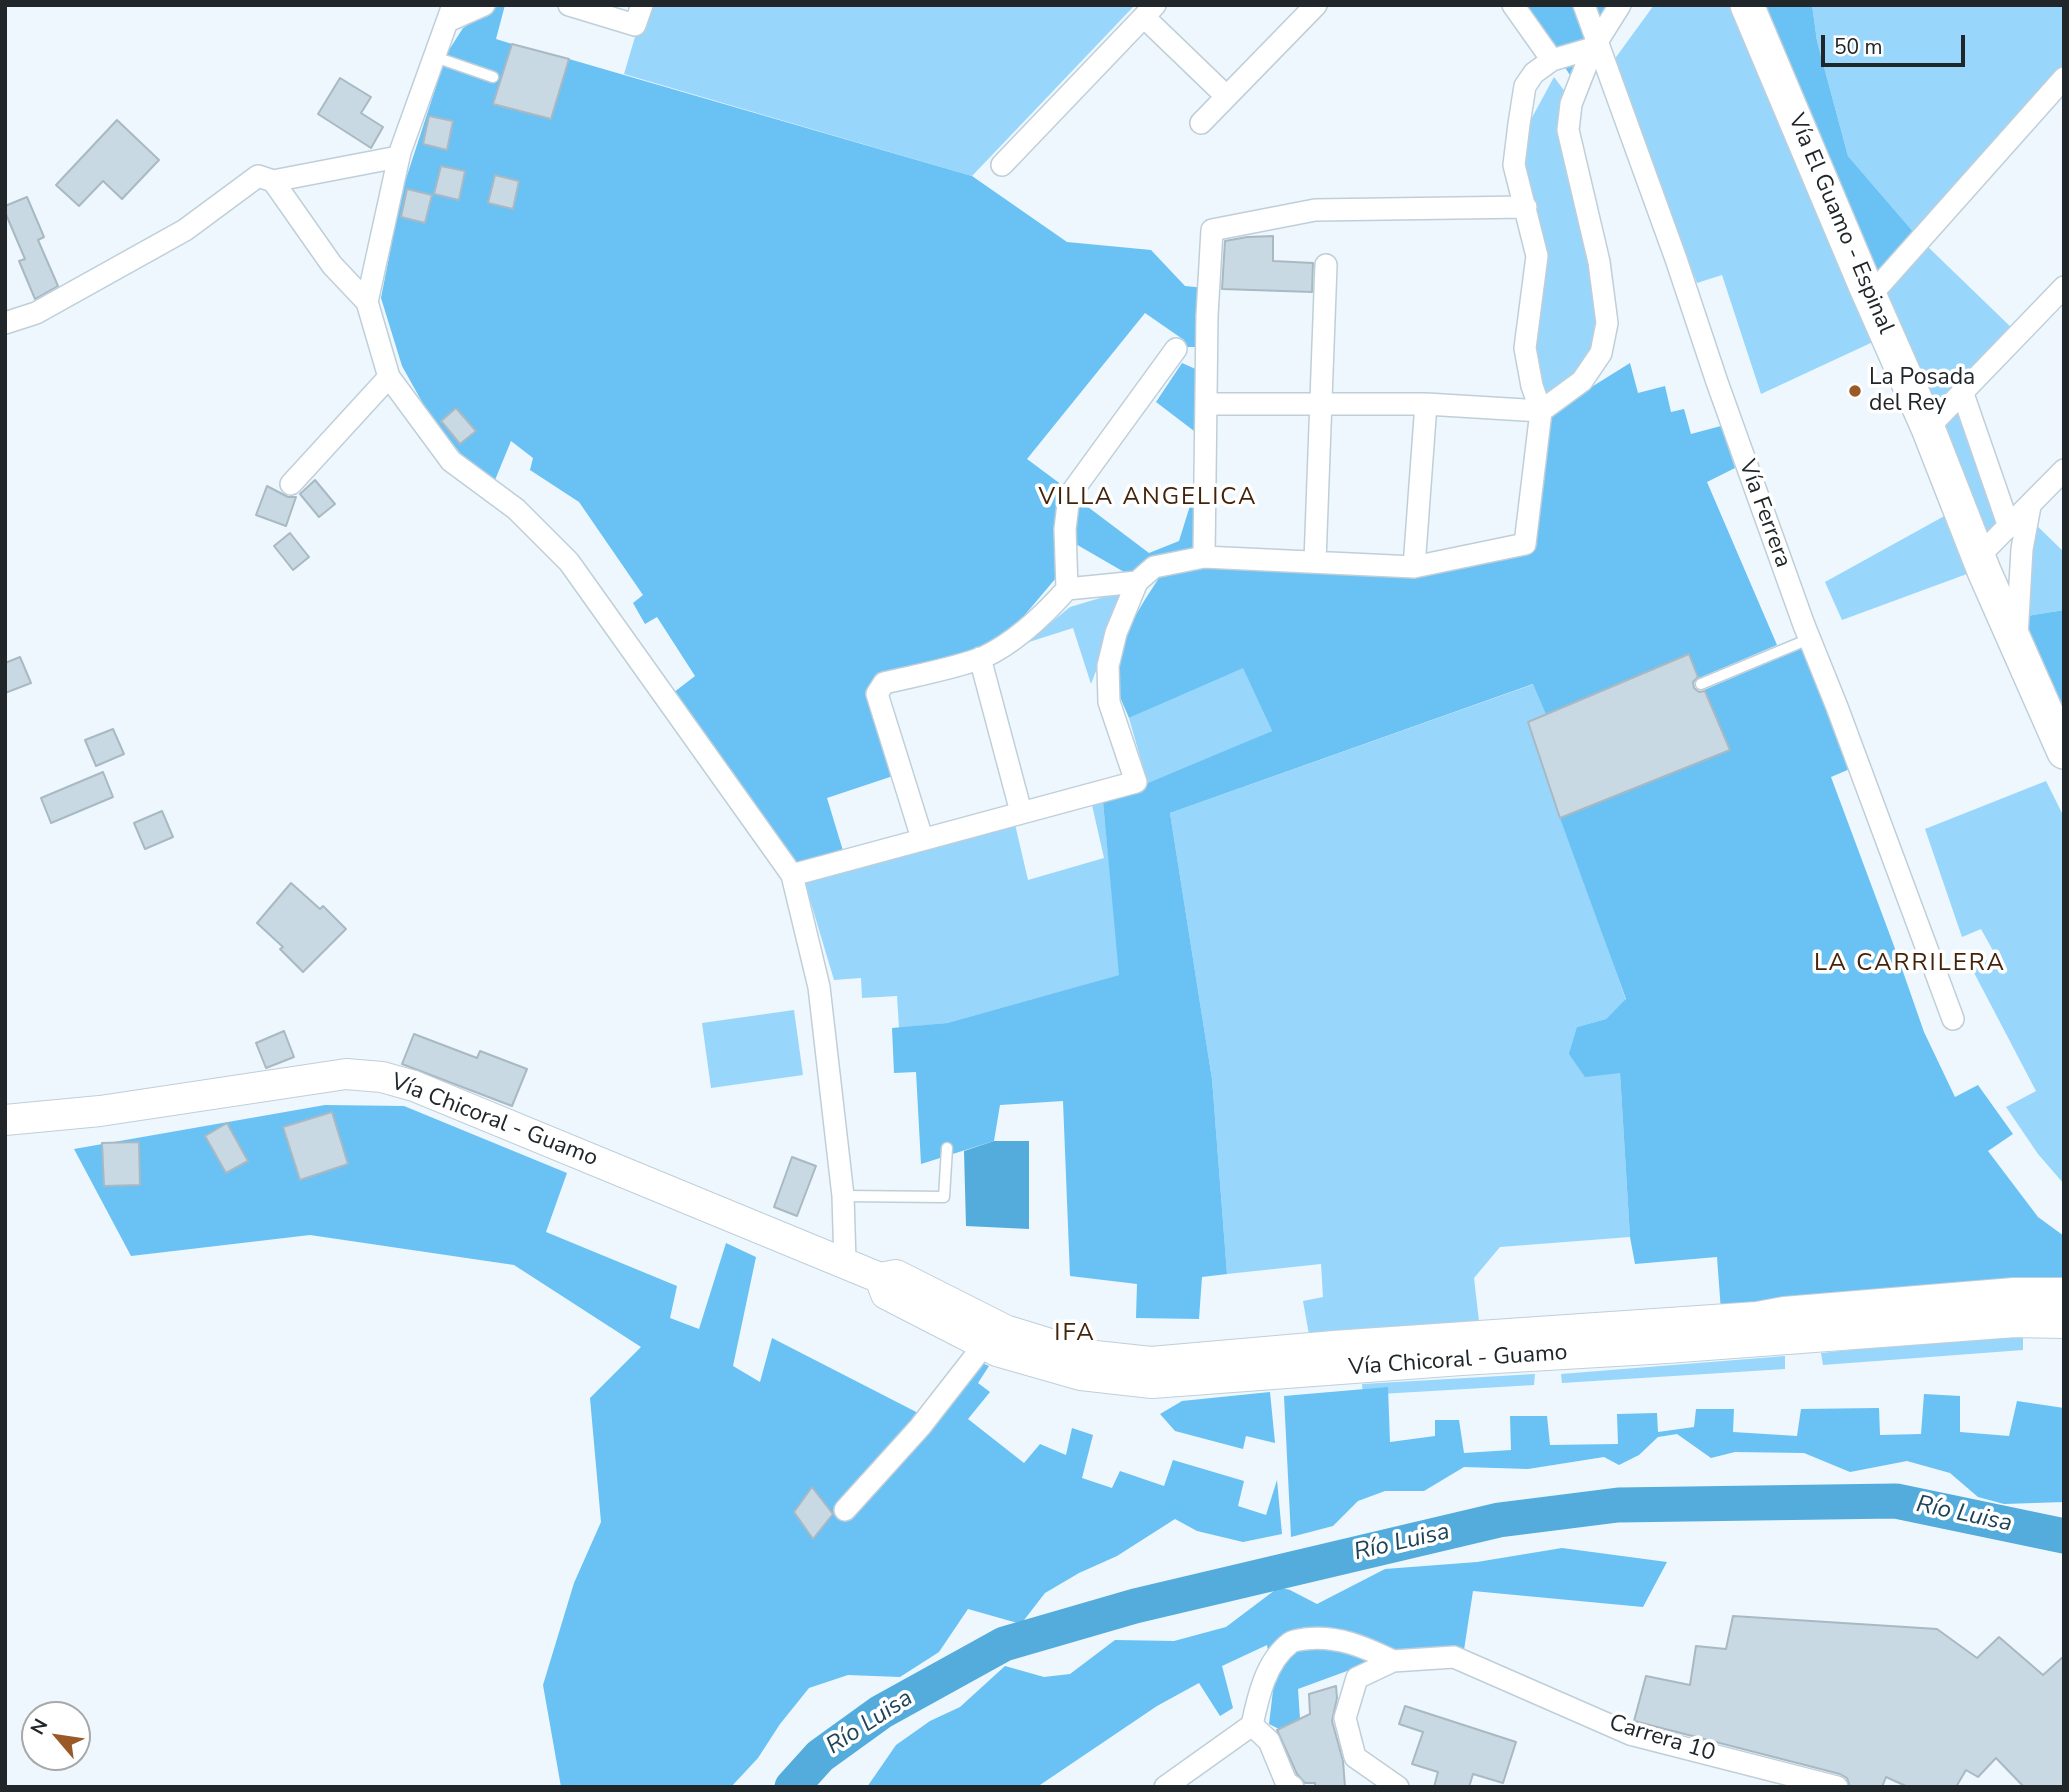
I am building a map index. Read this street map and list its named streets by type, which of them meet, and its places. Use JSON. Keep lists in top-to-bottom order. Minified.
{"streets":{"main road":["Vía El Guamo - Espinal"],"street":["Vía Ferrera","Vía Chicoral - Guamo","Carrera 10"]},"districts":["VILLA ANGELICA","LA CARRILERA","IFA"],"water":["Río Luisa"],"places":["La Posada del Rey"],"scale_bar":"50 m","north":"top left"}
